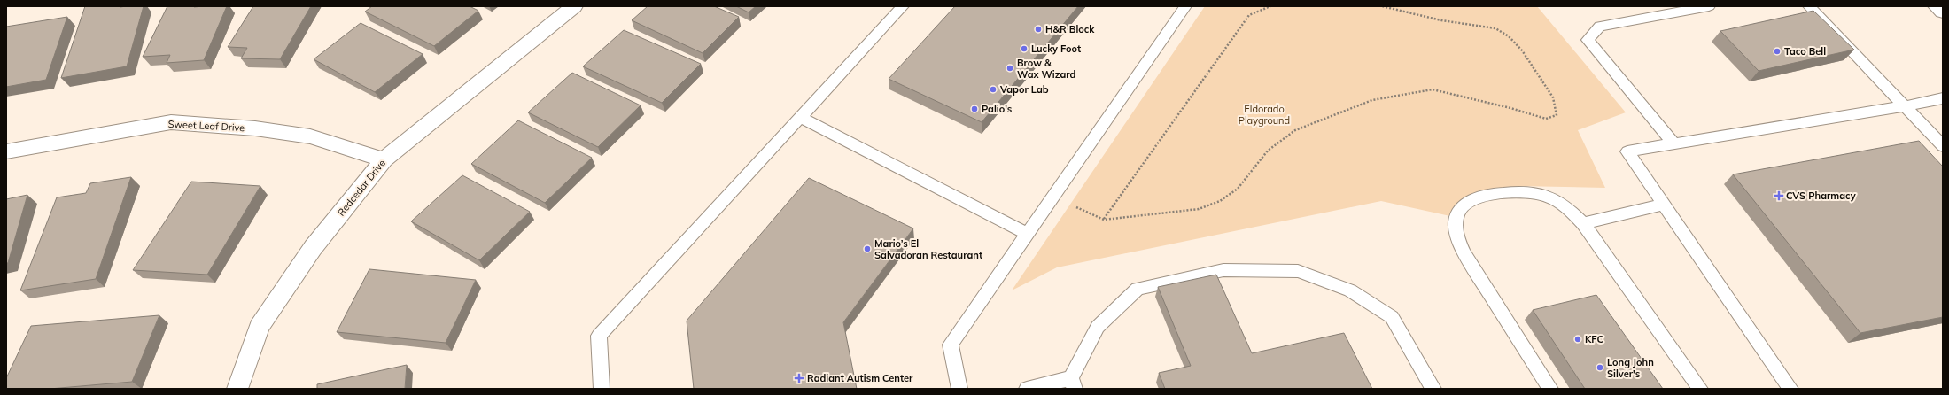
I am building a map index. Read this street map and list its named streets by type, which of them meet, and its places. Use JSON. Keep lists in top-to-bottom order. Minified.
{"streets":{"street":["Sweet Leaf Drive","Redcedar Drive"]},"crossings":[["Sweet Leaf Drive","Redcedar Drive"]],"parks":["Eldorado Playground"],"places":{"other":["H&R Block","Lucky Foot","Taco Bell","Brow & Wax Wizard","Vapor Lab","Palio's","Mario’s El Salvadoran Restaurant","KFC","Long John Silver's"],"health":["CVS Pharmacy","Radiant Autism Center"]}}
